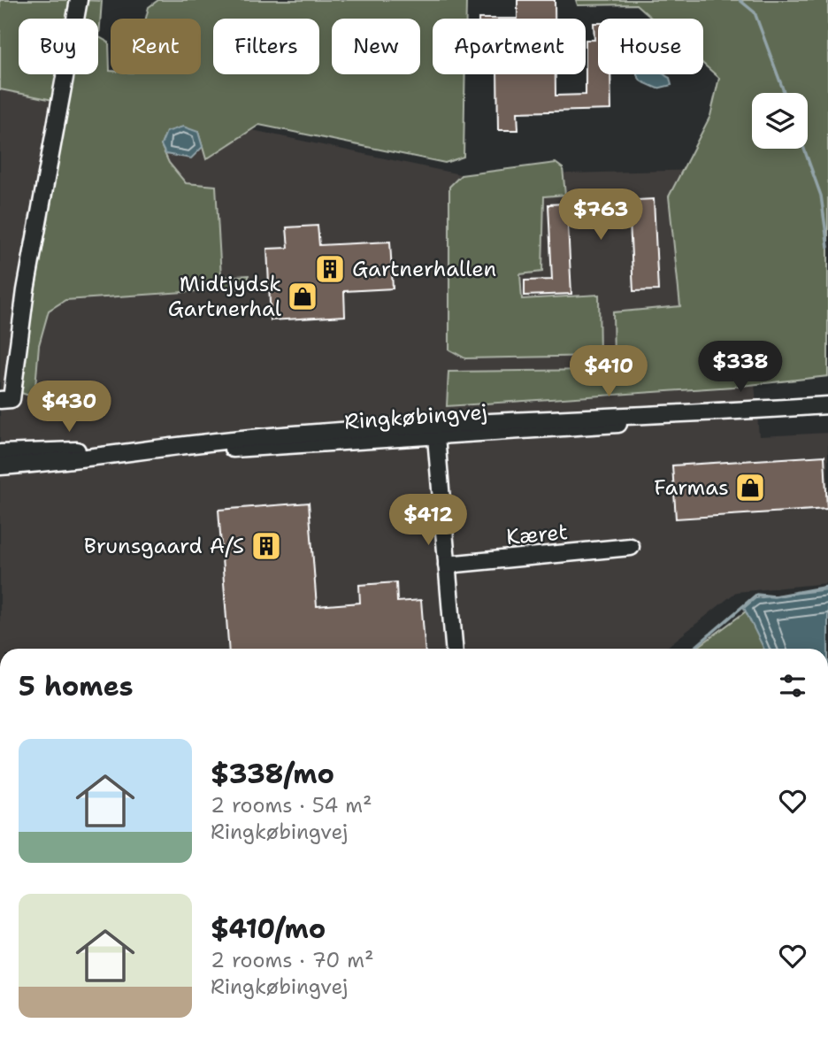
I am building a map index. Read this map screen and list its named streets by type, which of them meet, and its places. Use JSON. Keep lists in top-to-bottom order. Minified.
{"streets":{"street":["Ringkøbingvej","Kæret"]},"places":{"building":["Gartnerhallen","Brunsgaard A/S"],"shop":["Midtjydsk Gartnerhal","Farmas"]},"page":{"chip":["Buy","Rent","Filters","New","Apartment","House"],"price":["$763","$338","$410","$430","$412"],"heading":"5 homes","list":[{"name":"$338/mo","note":"2 rooms · 54 m² · Ringkøbingvej"},{"name":"$410/mo","note":"2 rooms · 70 m² · Ringkøbingvej"}]}}
